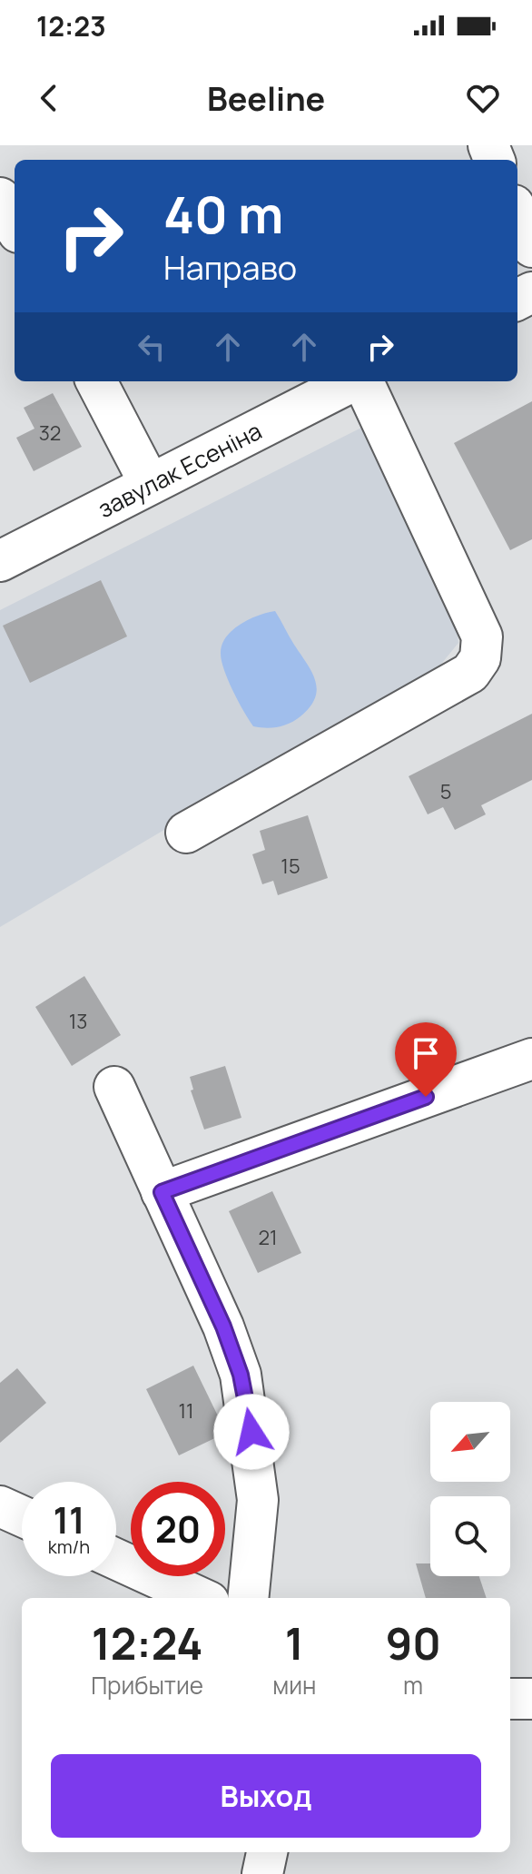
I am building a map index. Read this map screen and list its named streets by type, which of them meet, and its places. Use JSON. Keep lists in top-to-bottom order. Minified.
{"streets":{"street":["завулак Есеніна"]},"house_numbers":["32","5","15","13","21","11"],"north":"bottom left","page":{"status":"12:23","header":"Beeline","turn":["40 m","Направо"],"speed":"11 km/h","limit":"20","eta":["12:24","Прибытие","1","мин","90","m"],"buttons":"Выход"}}
